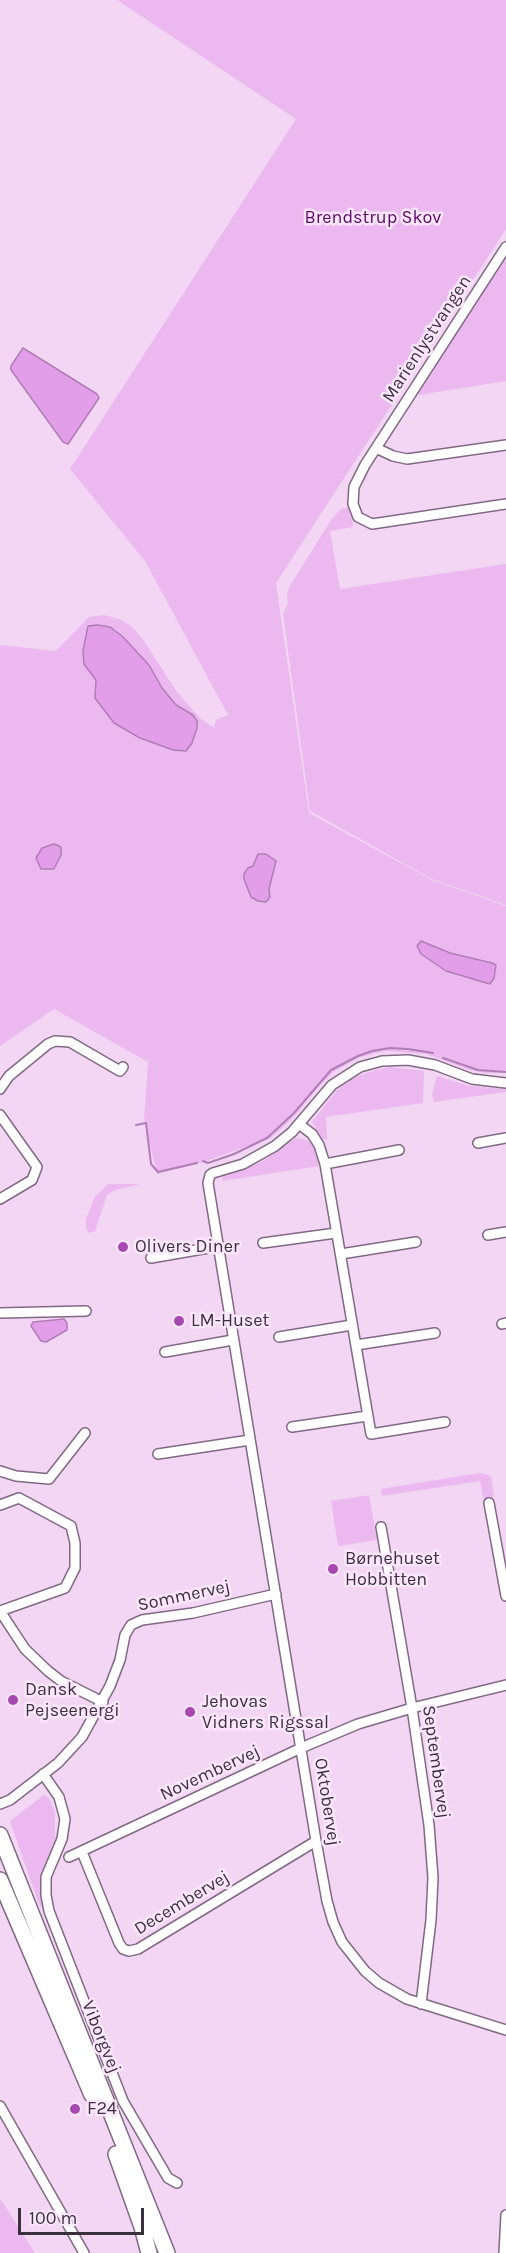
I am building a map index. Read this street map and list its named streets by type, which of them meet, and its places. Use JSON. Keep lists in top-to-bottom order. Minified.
{"streets":{"main road":["Viborgvej"],"street":["Marienlystvangen","Sommervej","Septembervej","Novembervej","Oktobervej","Decembervej"]},"crossings":[["Sommervej","Oktobervej"],["Septembervej","Novembervej"],["Septembervej","Oktobervej"],["Novembervej","Oktobervej"],["Novembervej","Decembervej"],["Oktobervej","Decembervej"]],"parks":["Brendstrup Skov"],"places":["Olivers Diner","LM-Huset","Børnehuset Hobbitten","Dansk Pejseenergi","Jehovas Vidners Rigssal","F24"],"scale_bar":"100 m"}
